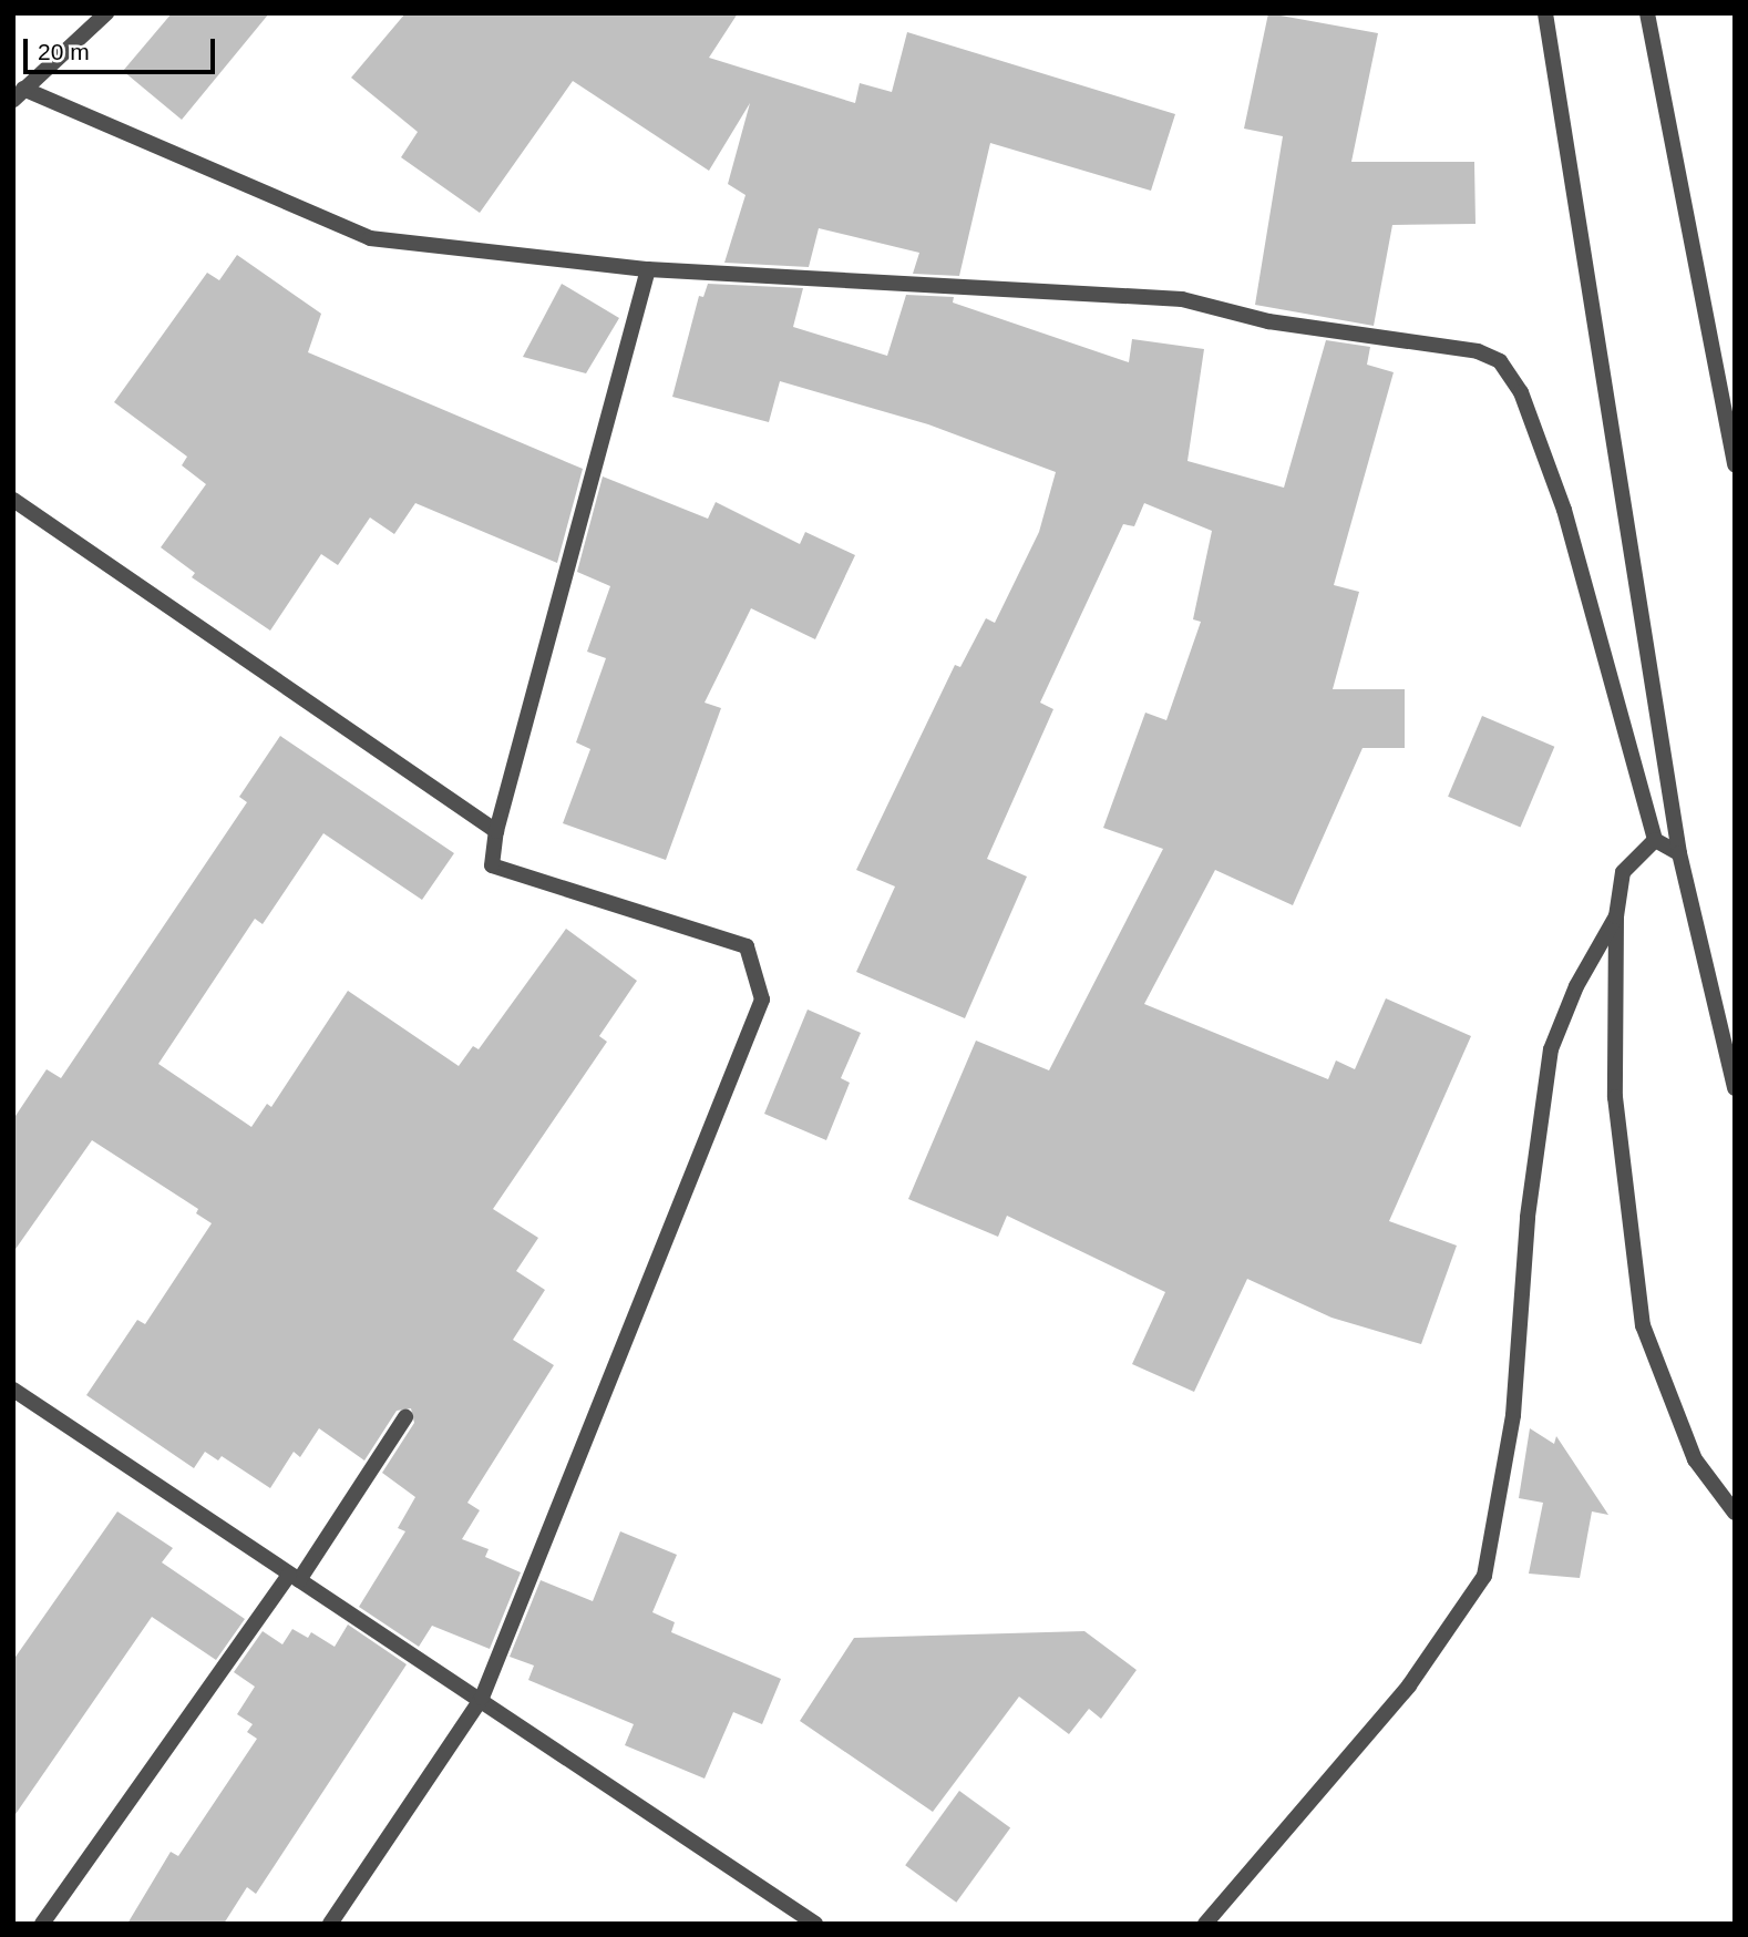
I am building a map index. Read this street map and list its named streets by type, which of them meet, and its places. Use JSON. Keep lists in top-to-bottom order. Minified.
{"scale_bar":"20 m"}
